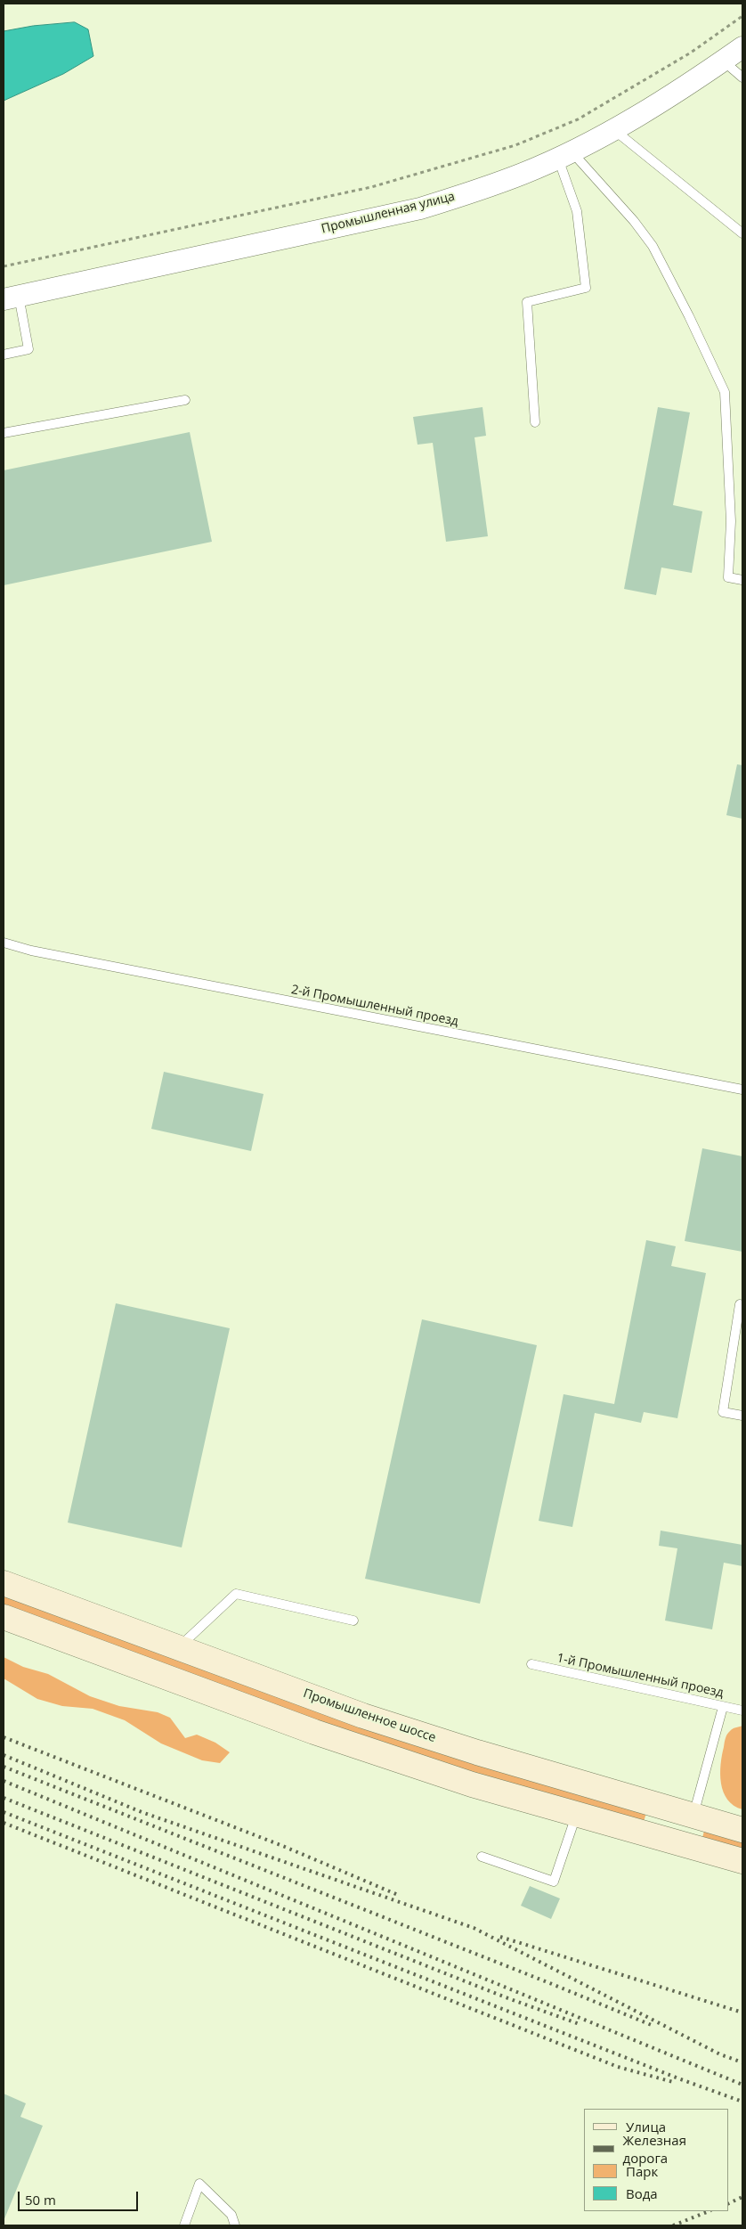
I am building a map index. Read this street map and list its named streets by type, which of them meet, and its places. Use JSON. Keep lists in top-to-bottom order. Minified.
{"streets":{"main road":["Промышленное шоссе"],"street":["Промышленная улица"],"lane":["2-й Промышленный проезд","1-й Промышленный проезд"]},"legend":["Улица","Железная дорога","Парк","Вода"],"scale_bar":"50 m"}
